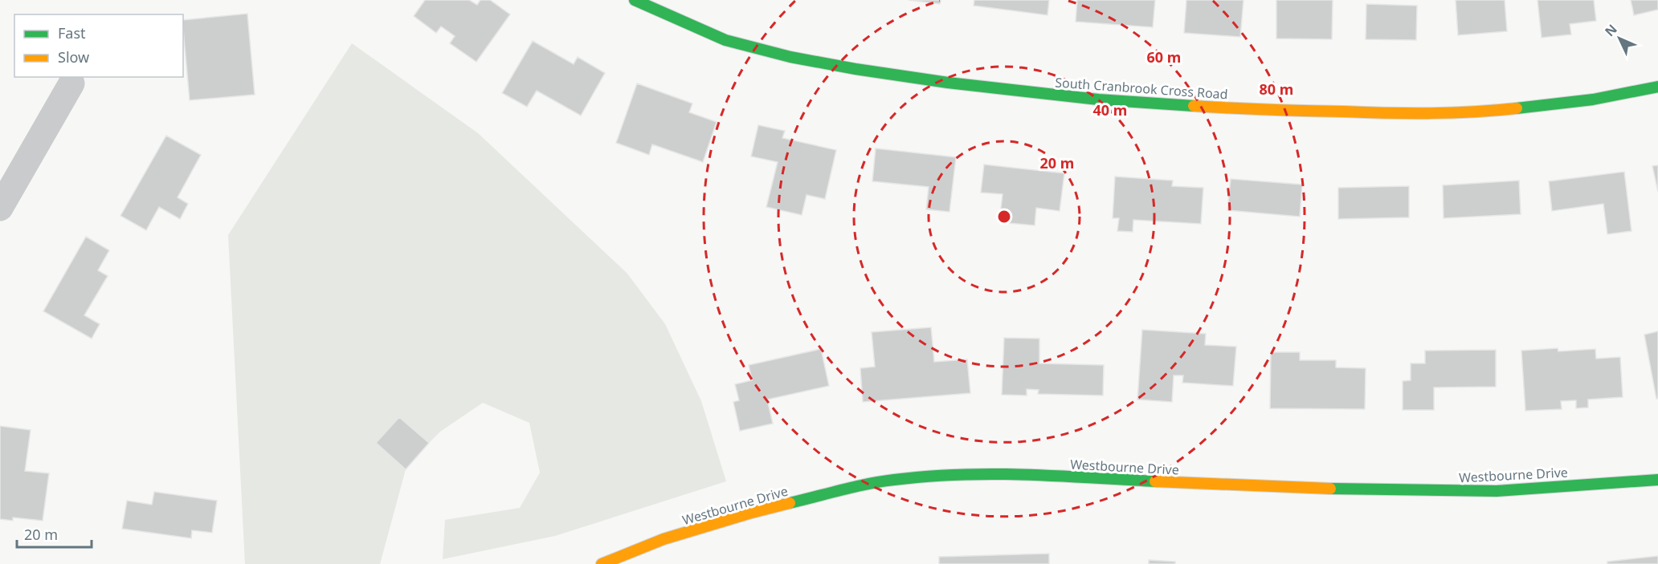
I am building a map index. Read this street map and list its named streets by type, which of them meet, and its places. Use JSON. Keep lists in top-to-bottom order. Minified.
{"streets":{"street":["South Cranbrook Cross Road","Westbourne Drive"]},"legend":["Fast","Slow"],"scale_bar":"20 m","north":"top left","rings":["60 m","80 m","40 m","20 m"]}
